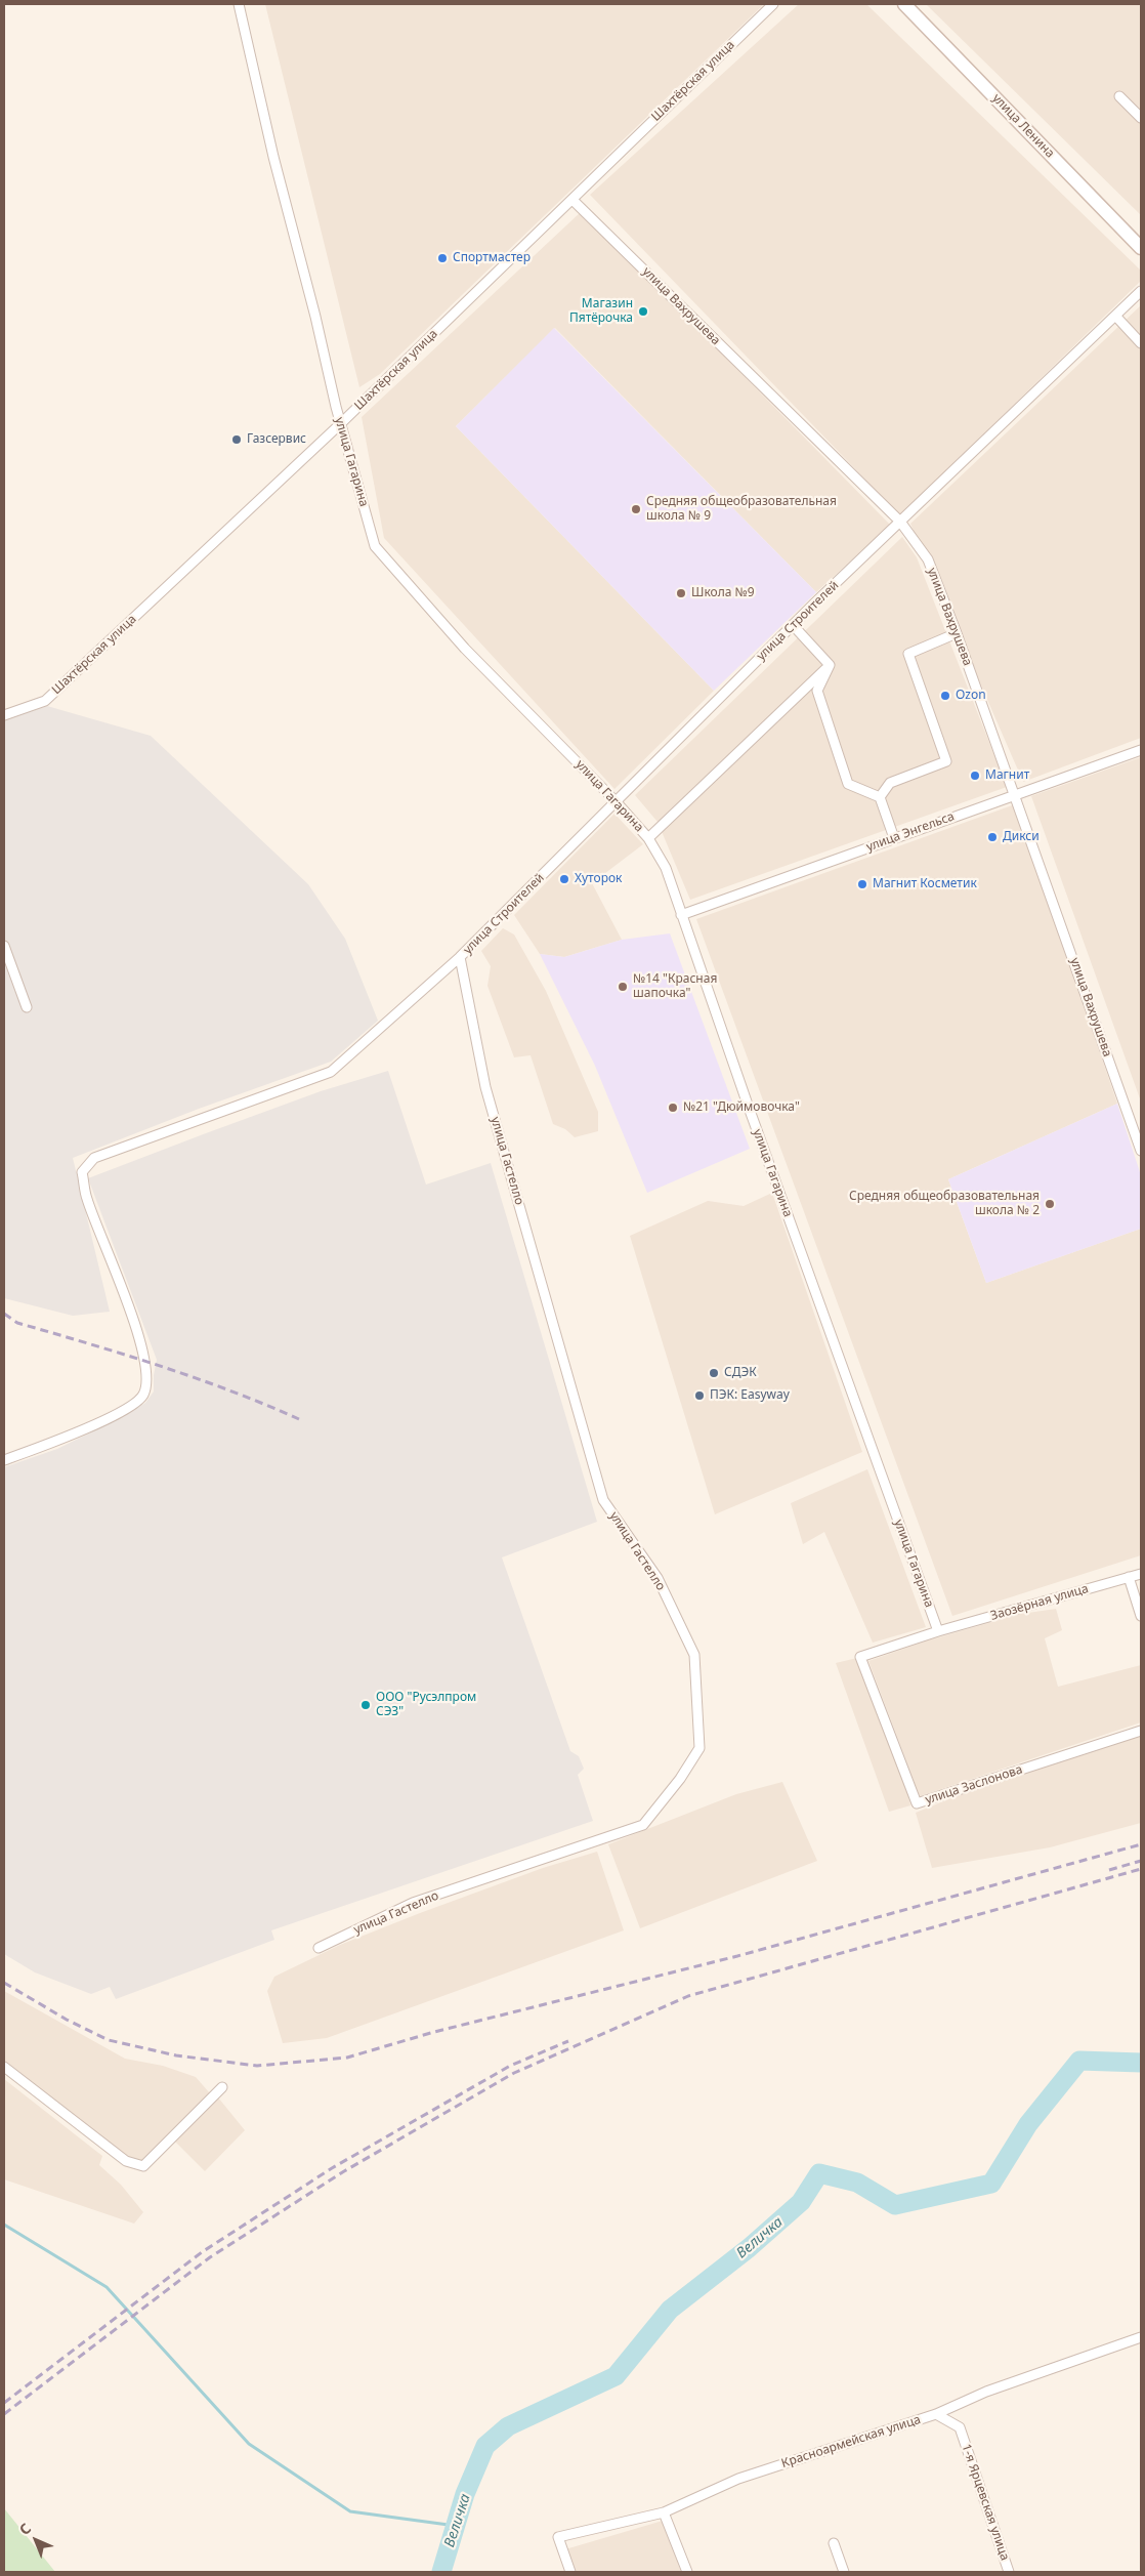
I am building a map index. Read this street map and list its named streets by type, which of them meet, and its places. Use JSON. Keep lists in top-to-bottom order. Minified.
{"streets":{"main road":["улица Ленина"],"street":["Шахтёрская улица","улица Вахрушева","улица Гагарина","улица Строителей","улица Энгельса","улица Гастелло","Заозёрная улица","улица Заслонова","Красноармейская улица","1-я Ярцевская улица"]},"crossings":[["Шахтёрская улица","улица Вахрушева"],["Шахтёрская улица","улица Гагарина"],["улица Вахрушева","улица Строителей"],["улица Вахрушева","улица Энгельса"],["улица Гагарина","улица Строителей"],["улица Гагарина","улица Энгельса"],["улица Гагарина","Заозёрная улица"],["улица Гагарина","улица Заслонова"],["улица Строителей","улица Гастелло"],["Заозёрная улица","улица Заслонова"],["Красноармейская улица","1-я Ярцевская улица"]],"water":["Величка"],"places":["Спортмастер","Магазин Пятёрочка","Газсервис","Средняя общеобразовательная школа № 9","Школа №9","Ozon","Магнит","Дикси","Хуторок","Магнит Косметик","№14 \"Красная шапочка\"","№21 \"Дюймовочка\"","Средняя общеобразовательная школа № 2","СДЭК","ПЭК: Easyway","ООО \"Русэлпром СЭЗ\""],"north":"top left"}
